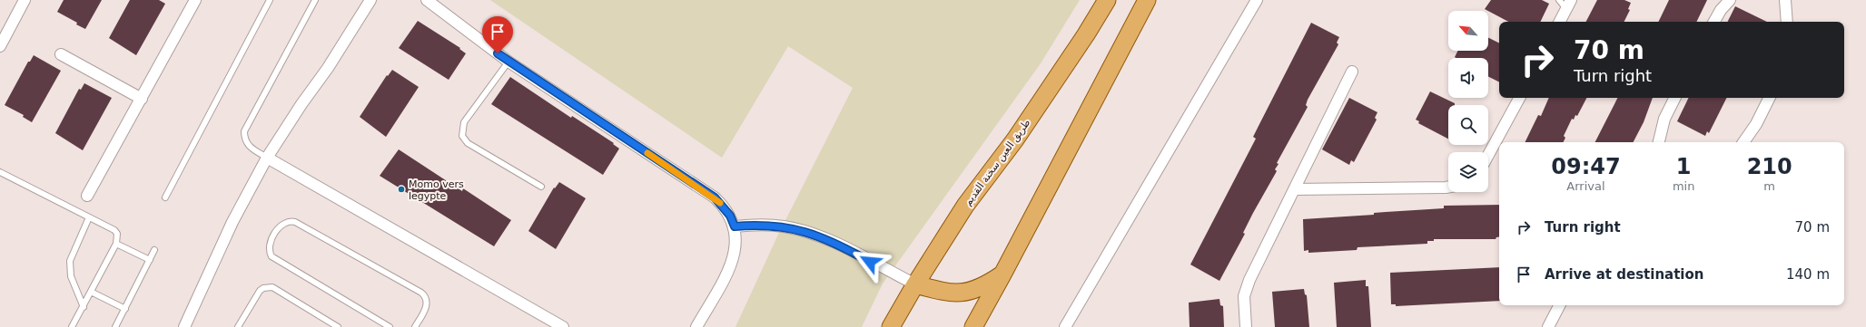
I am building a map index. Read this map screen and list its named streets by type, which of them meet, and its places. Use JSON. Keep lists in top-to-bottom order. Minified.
{"streets":{"main road":["طريق العين سخنة القديم"]},"places":["Momo vers legypte"],"north":"top left","page":{"turn":["70 m","Turn right"],"eta":["09:47","Arrival","1","min","210","m"],"list":[{"name":"Turn right","value":"70 m"},{"name":"Arrive at destination","value":"140 m"}]}}
